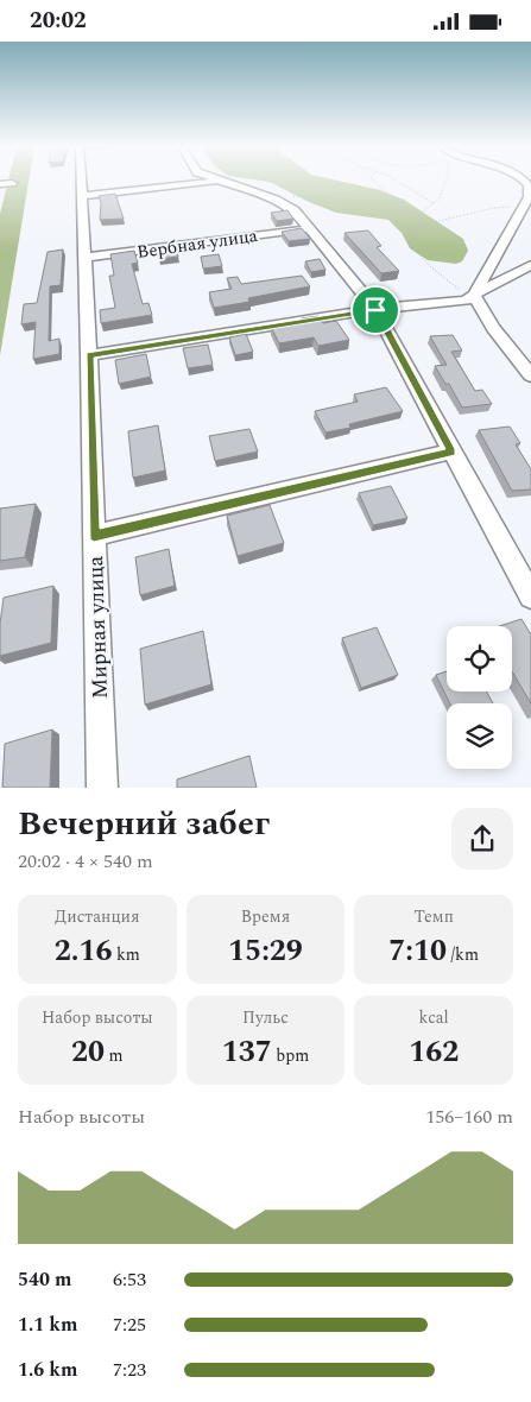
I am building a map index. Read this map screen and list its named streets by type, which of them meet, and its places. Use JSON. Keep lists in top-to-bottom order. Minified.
{"streets":{"street":["Вербная улица","Мирная улица"]},"crossings":[["Вербная улица","Мирная улица"]],"page":{"status":"20:02","heading":["Вечерний забег","20:02 · 4 × 540 m"],"stats":[["Дистанция","2.16 km"],["Время","15:29"],["Темп","7:10 /km"],["Набор высоты","20 m"],["Пульс","137 bpm"],["kcal","162"]],"chart":["Набор высоты","156–160 m"],"list":[{"name":"540 m","note":"6:53"},{"name":"1.1 km","note":"7:25"},{"name":"1.6 km","note":"7:23"}]}}
